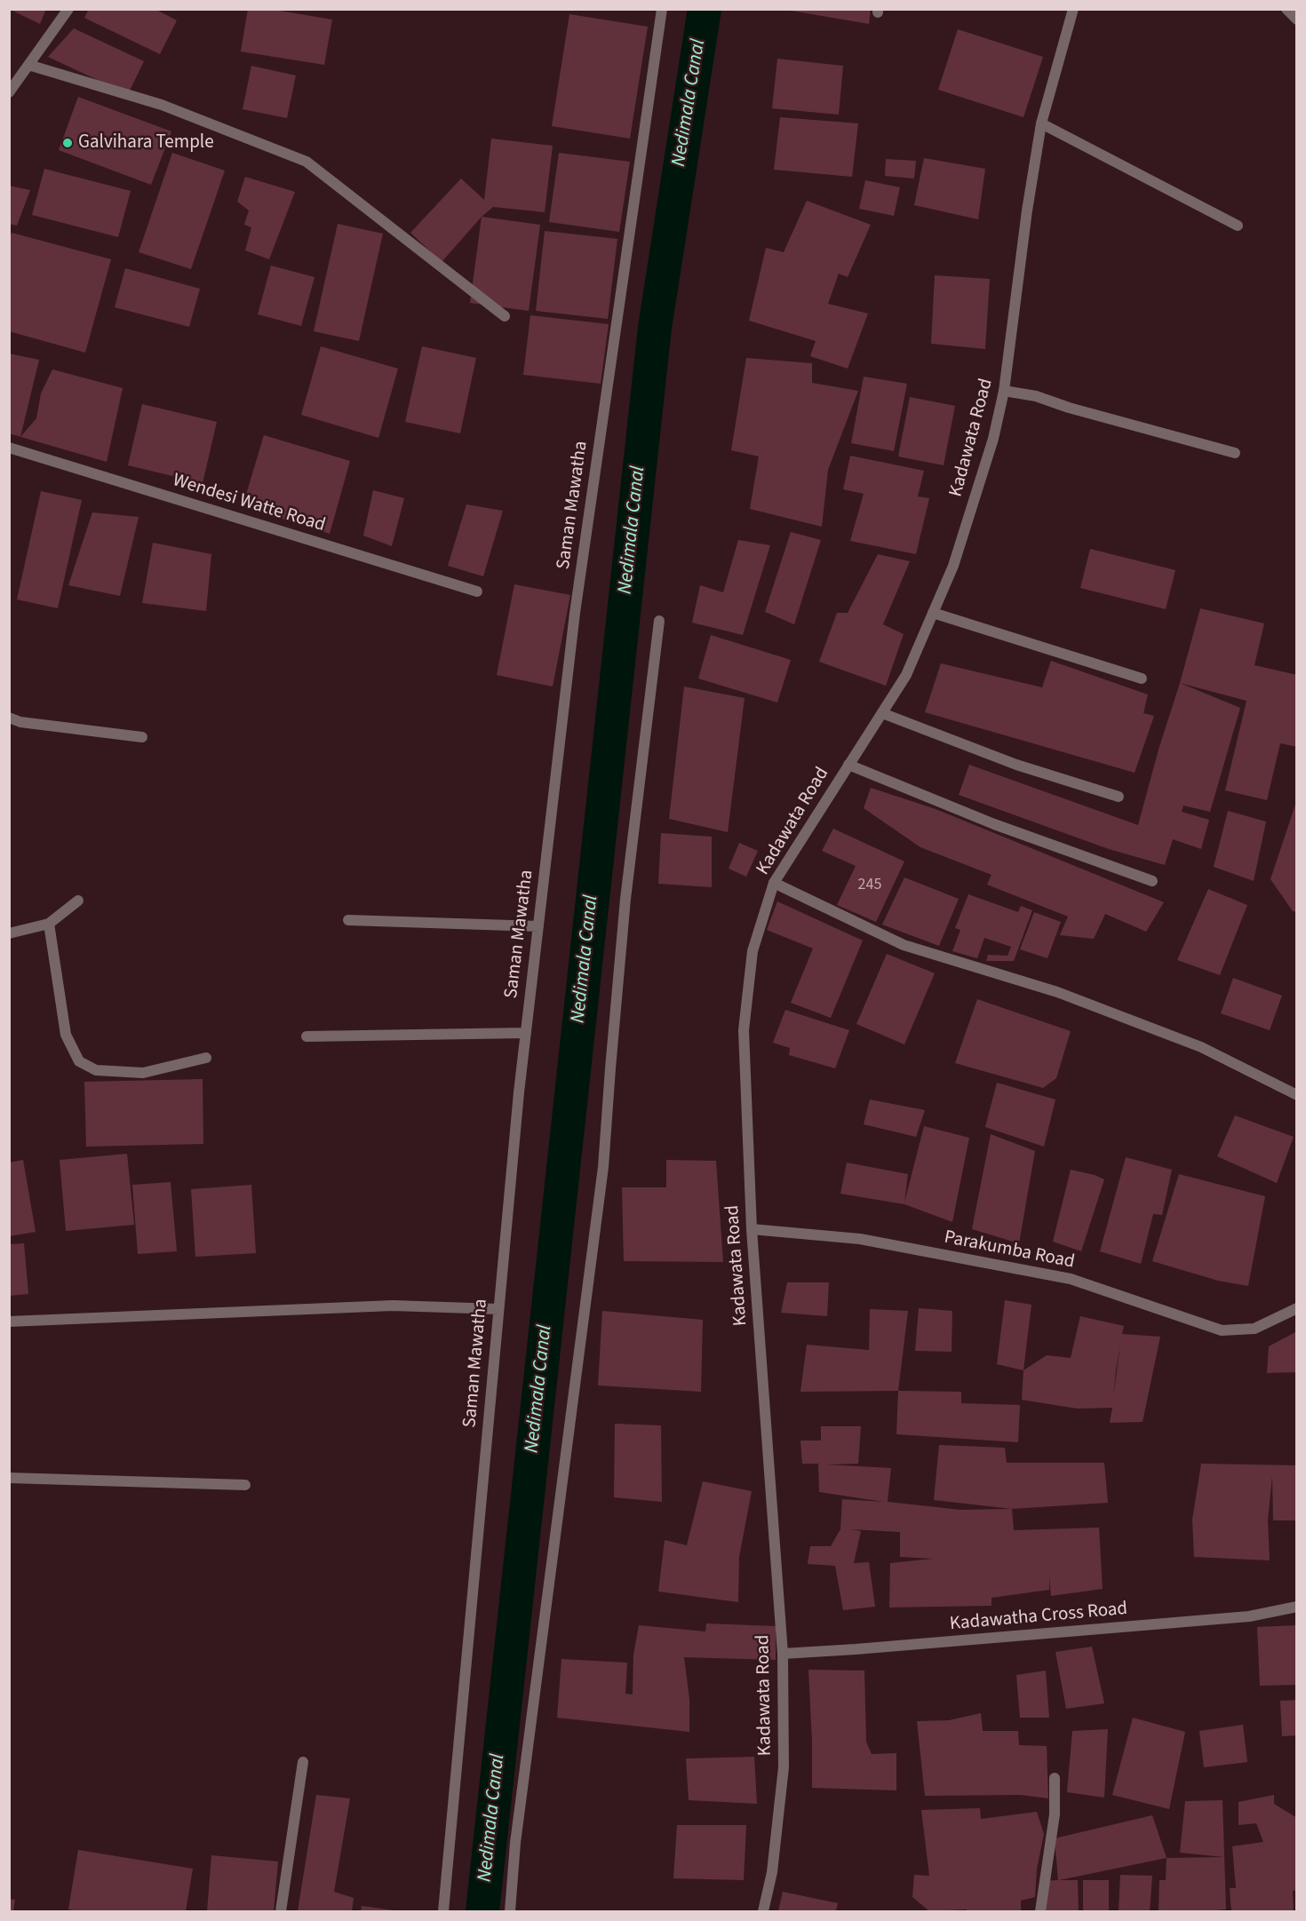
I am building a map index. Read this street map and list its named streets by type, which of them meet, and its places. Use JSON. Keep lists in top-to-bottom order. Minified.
{"streets":{"street":["Kadawata Road","Wendesi Watte Road","Saman Mawatha","Parakumba Road","Kadawatha Cross Road"]},"crossings":[["Kadawata Road","Parakumba Road"],["Kadawata Road","Kadawatha Cross Road"]],"water":["Nedimala Canal"],"places":["Galvihara Temple"],"house_numbers":["245"]}
